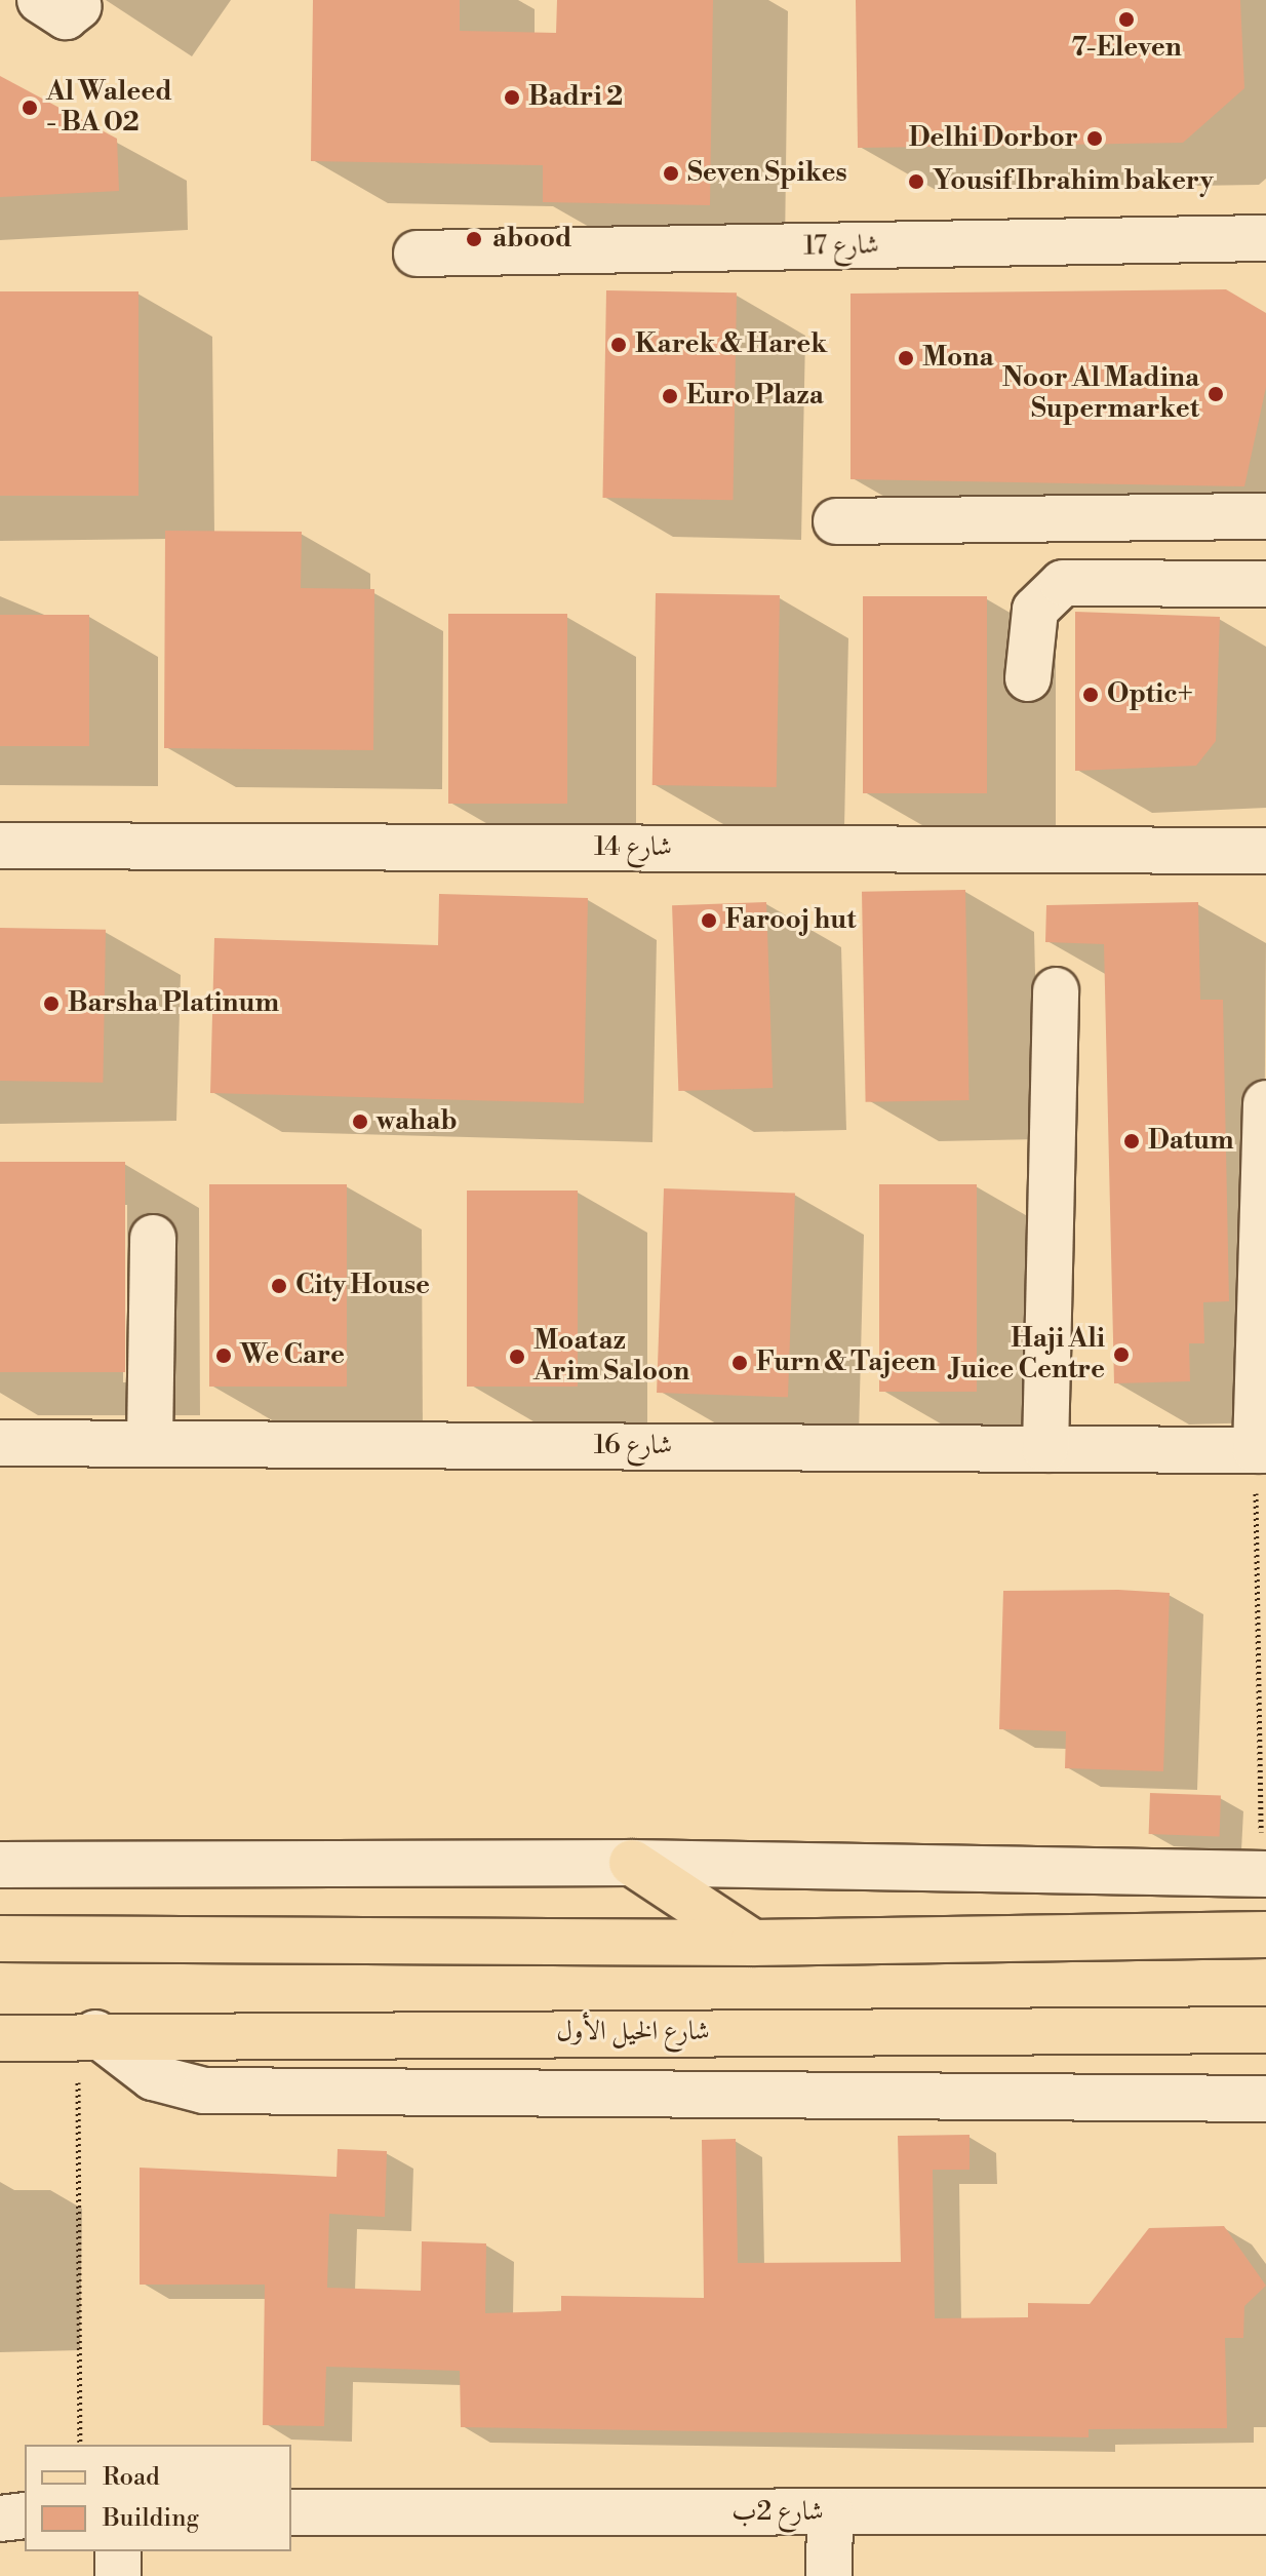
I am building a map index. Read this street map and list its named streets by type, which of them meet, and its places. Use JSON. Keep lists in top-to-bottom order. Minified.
{"streets":{"main road":["شارع الخيل الأول"],"street":["شارع 17","شارع 14","شارع 16","شارع 2ب"]},"places":["7-Eleven","Badri 2","Al Waleed - BA 02","Delhi Dorbor","Seven Spikes","Yousif Ibrahim bakery","abood","Karek & Harek","Mona","Noor Al Madina Supermarket","Euro Plaza","Optic+","Farooj hut","Barsha Platinum","wahab","Datum","City House","Haji Ali Juice Centre","We Care","Moataz Arim Saloon","Furn & Tajeen"],"legend":["Road","Building"]}
